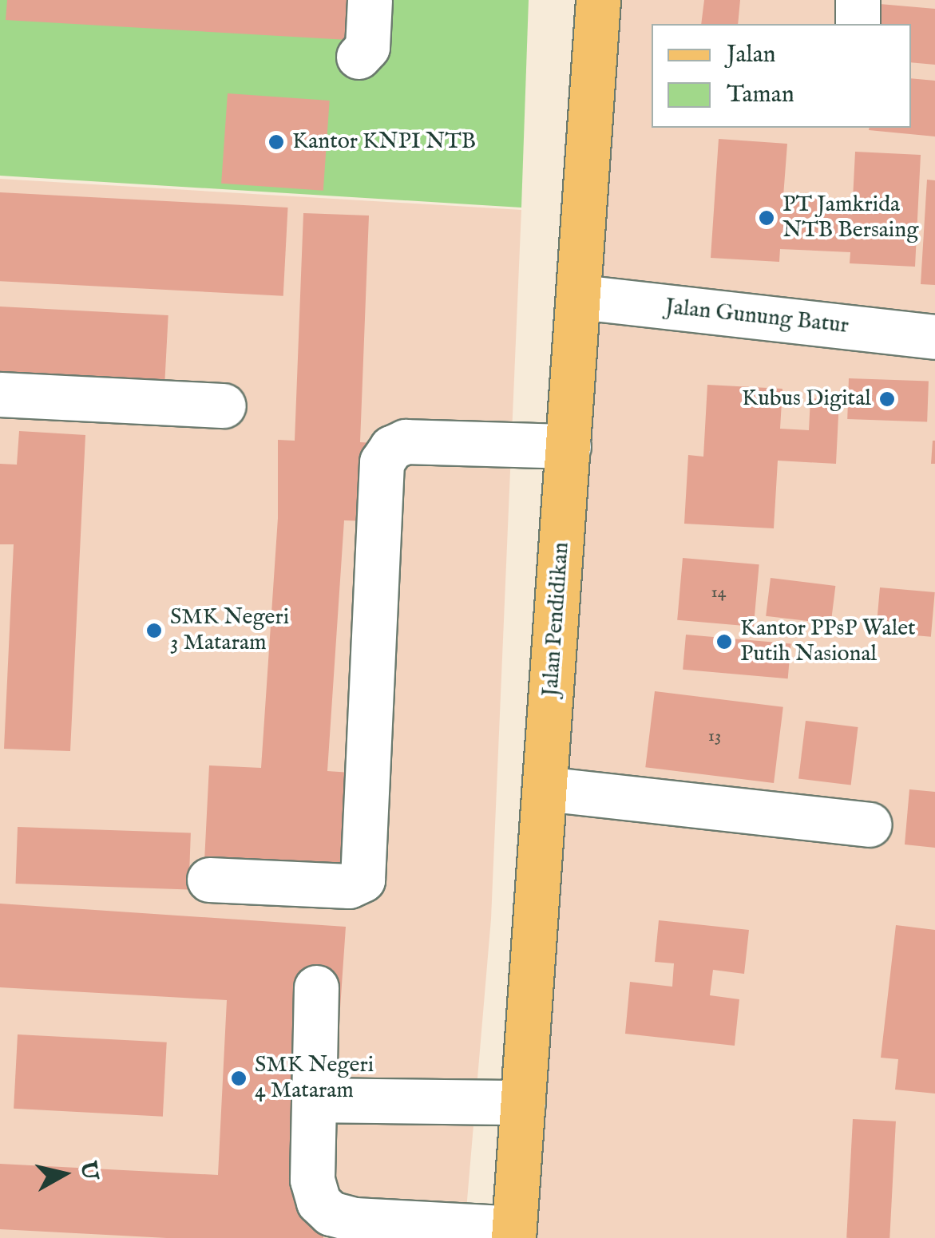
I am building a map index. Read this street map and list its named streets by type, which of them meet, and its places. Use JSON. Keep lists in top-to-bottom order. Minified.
{"streets":{"main road":["Jalan Pendidikan"],"street":["Jalan Gunung Batur"]},"crossings":[["Jalan Gunung Batur","Jalan Pendidikan"]],"places":["Kantor KNPI NTB","PT Jamkrida NTB Bersaing","Kubus Digital","SMK Negeri 3 Mataram","Kantor PPsP Walet Putih Nasional","SMK Negeri 4 Mataram"],"house_numbers":["14","13"],"legend":["Jalan","Taman"],"north":"right"}
